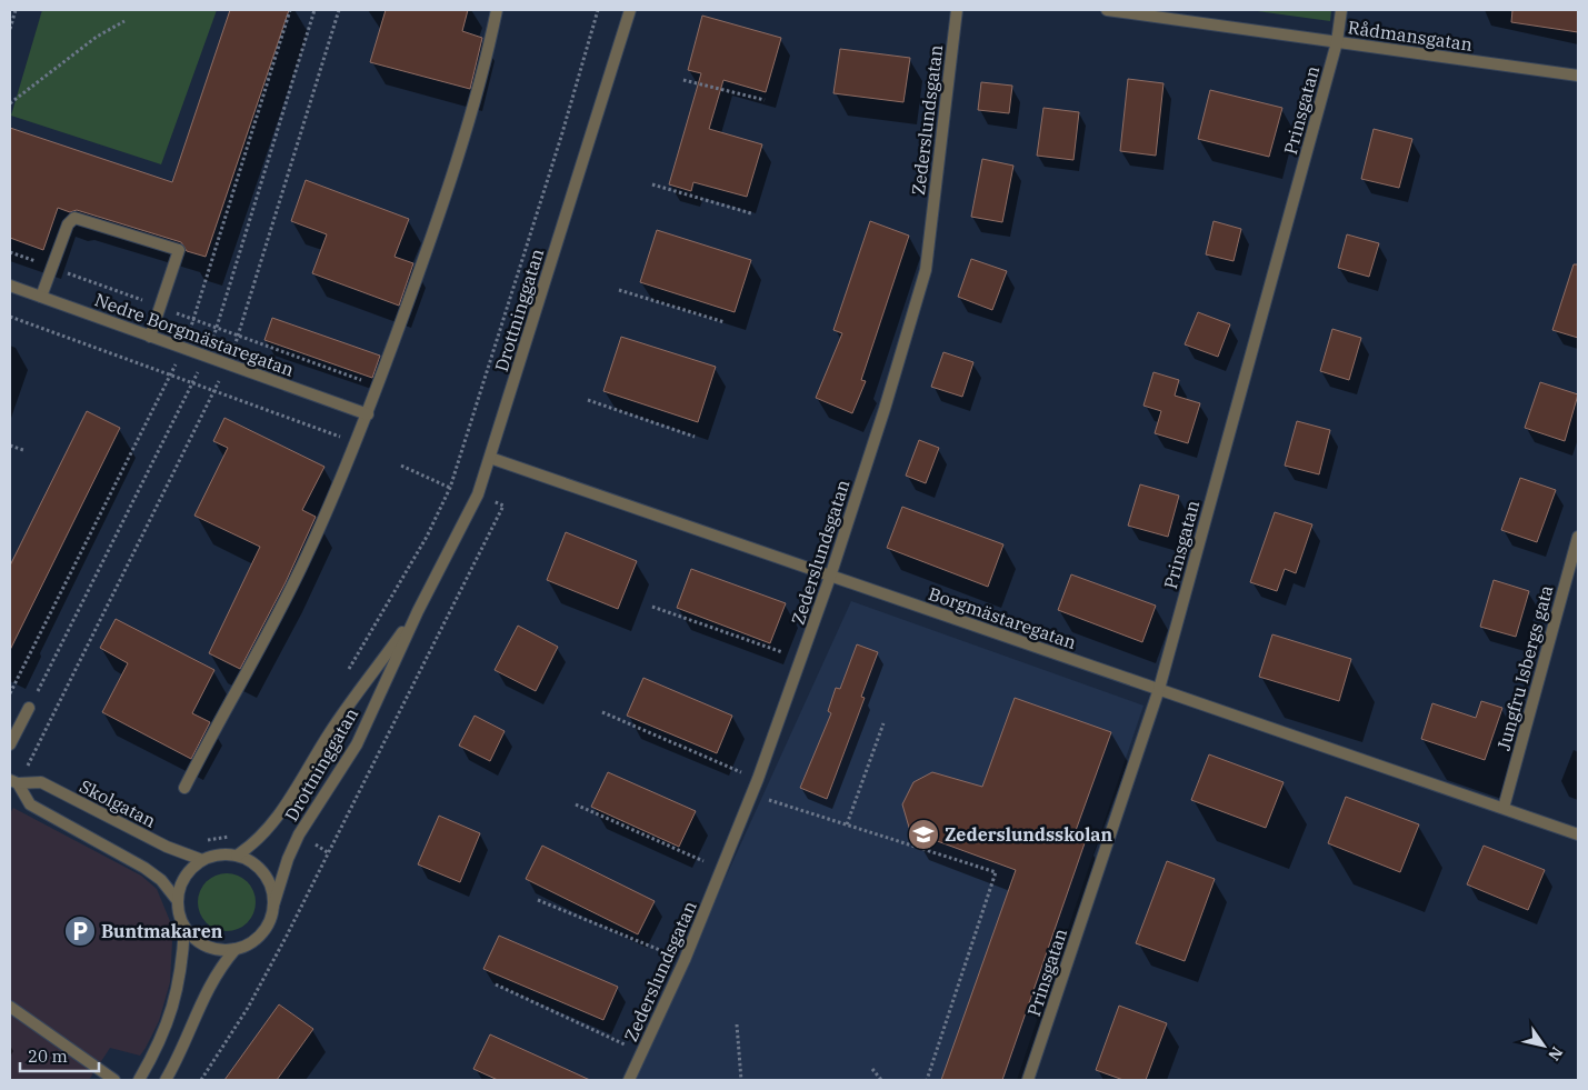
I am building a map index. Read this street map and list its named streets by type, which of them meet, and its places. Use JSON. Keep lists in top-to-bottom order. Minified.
{"streets":{"street":["Rådmansgatan","Prinsgatan","Zederslundsgatan","Drottninggatan","Nedre Borgmästaregatan","Borgmästaregatan","Jungfru Isbergs gata","Skolgatan"]},"crossings":[["Rådmansgatan","Prinsgatan"],["Prinsgatan","Borgmästaregatan"],["Zederslundsgatan","Borgmästaregatan"],["Drottninggatan","Borgmästaregatan"],["Drottninggatan","Skolgatan"],["Borgmästaregatan","Jungfru Isbergs gata"]],"places":{"school or university":["Zederslundsskolan"],"parking":["Buntmakaren"]},"scale_bar":"20 m","north":"bottom right"}
